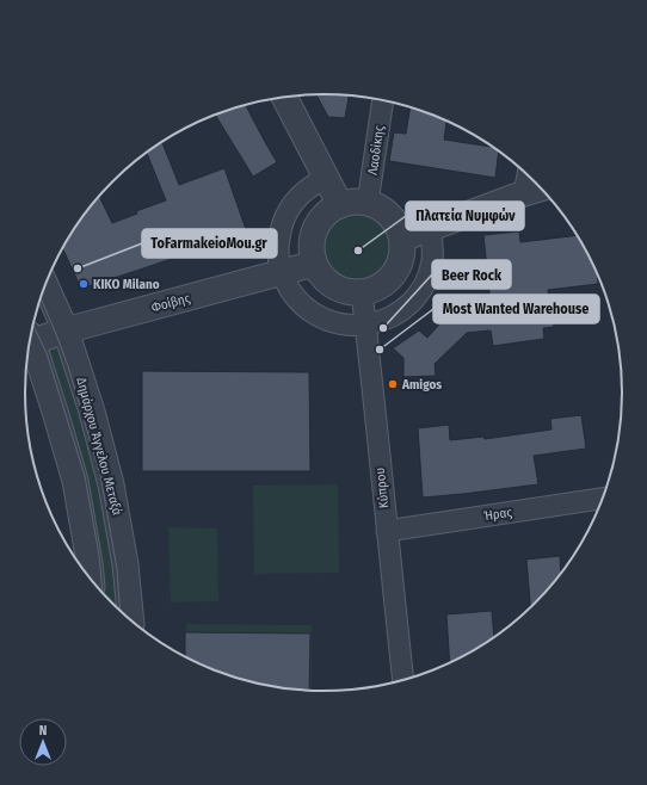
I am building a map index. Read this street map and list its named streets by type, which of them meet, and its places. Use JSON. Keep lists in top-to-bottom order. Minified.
{"streets":{"street":["Λαοδίκης","Φοίβης","Δημάρχου Άγγελου Μεταξά","Κύπρου","Ήρας"]},"crossings":[["Λαοδίκης","Φοίβης"],["Λαοδίκης","Κύπρου"],["Φοίβης","Δημάρχου Άγγελου Μεταξά"],["Φοίβης","Κύπρου"],["Κύπρου","Ήρας"]],"places":["Πλατεία Νυμφών","ToFarmakeioMou.gr","KIKO Milano","Beer Rock","Most Wanted Warehouse","Amigos"],"north":"top"}
